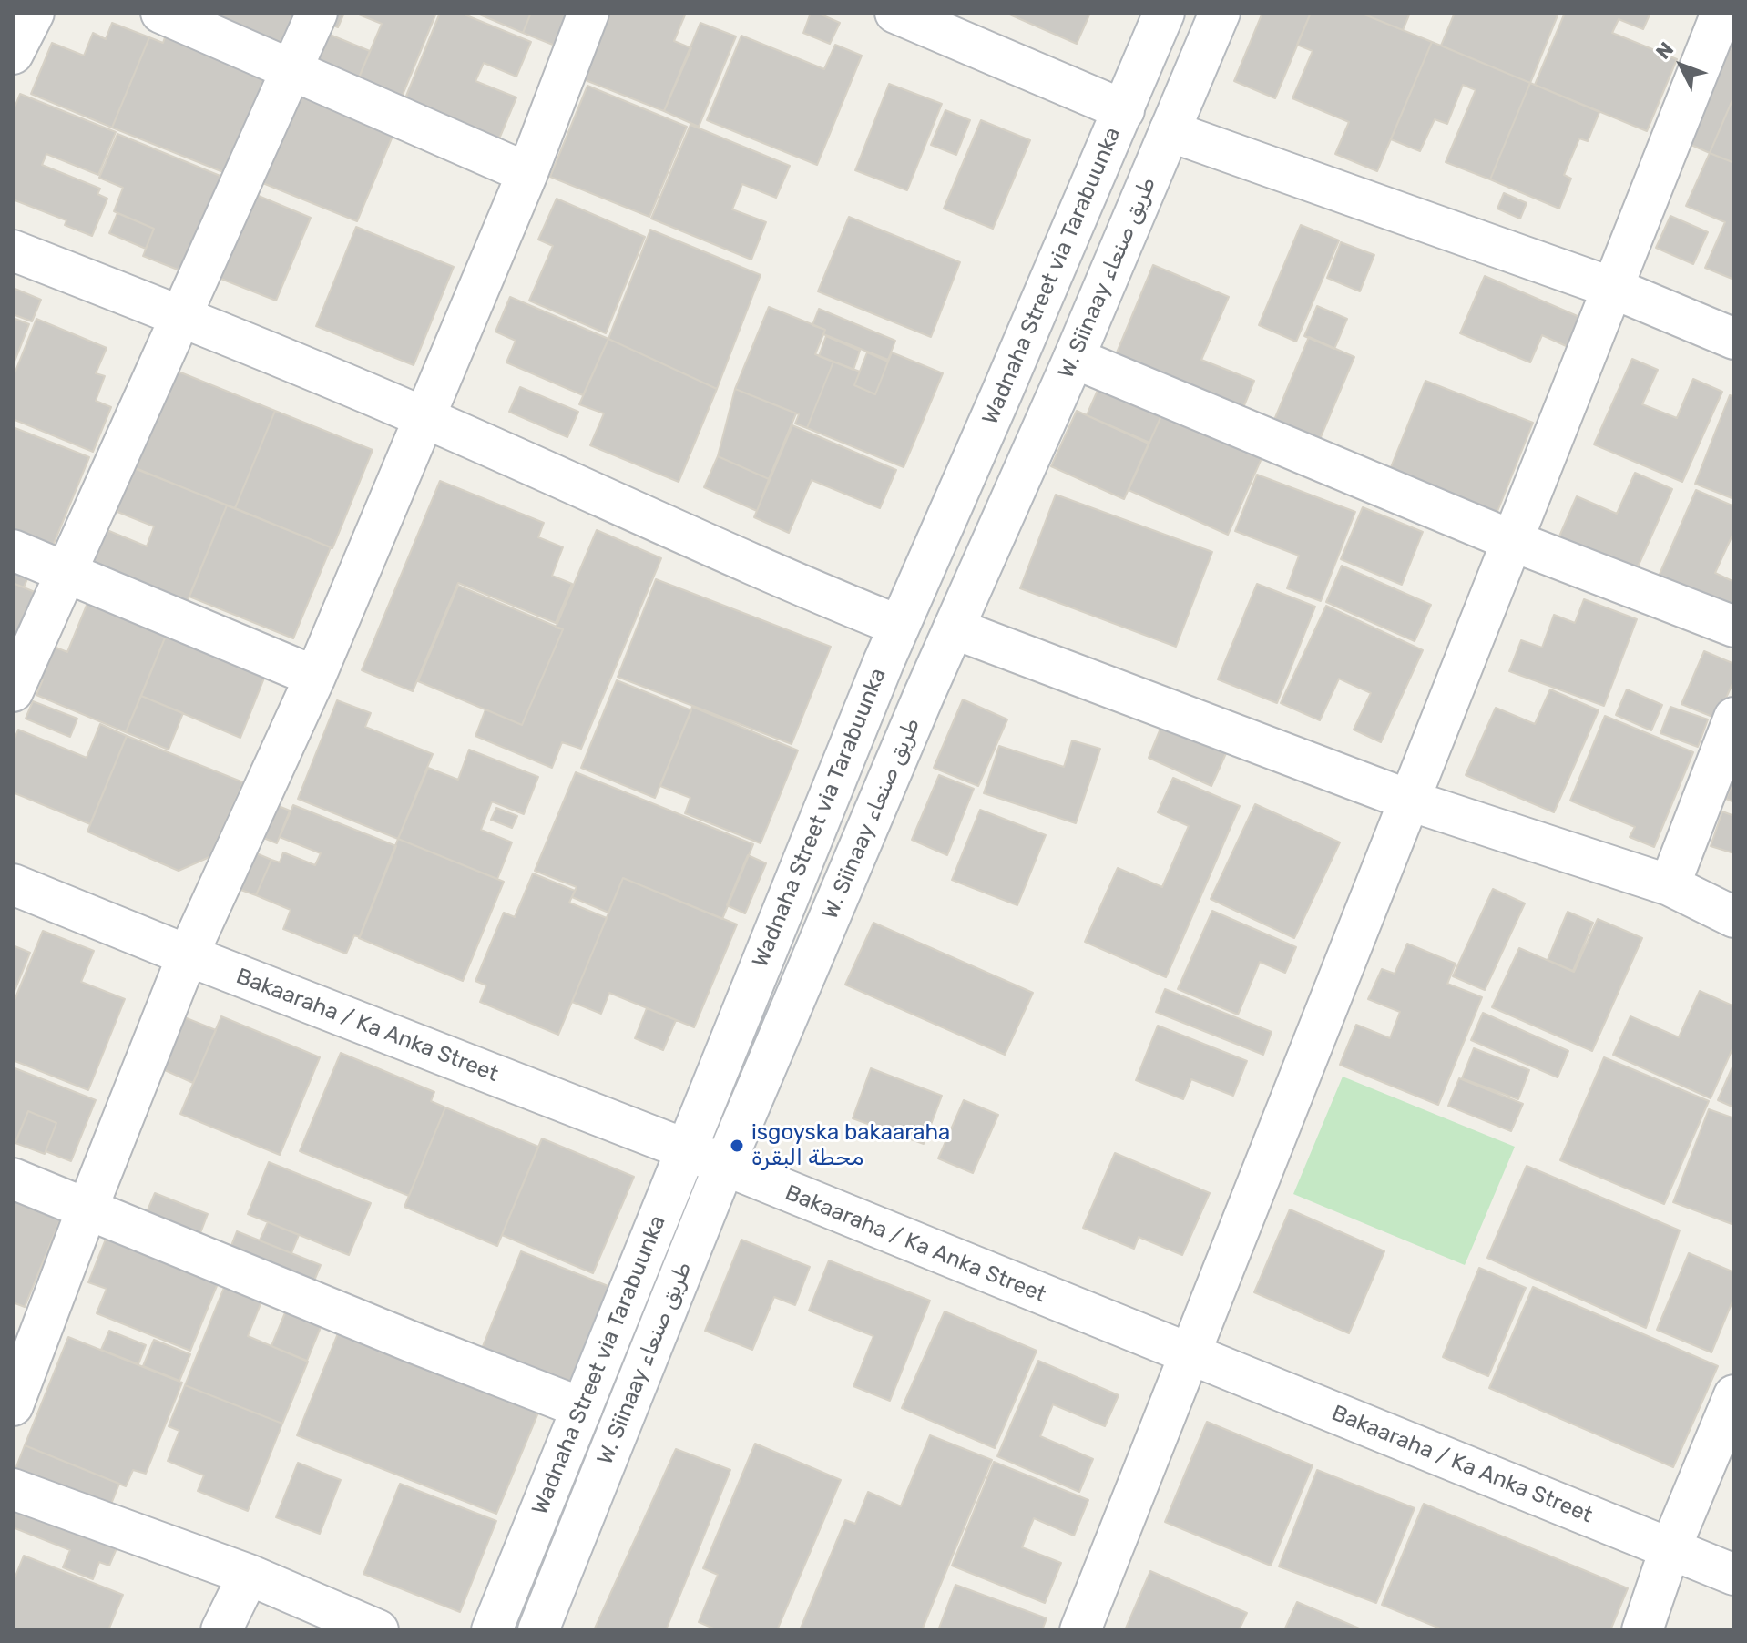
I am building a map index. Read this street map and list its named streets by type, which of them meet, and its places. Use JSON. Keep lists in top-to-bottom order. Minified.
{"streets":{"street":["Wadnaha Street via Tarabuunka","W. Siinaay طريق صنعاء","Bakaaraha / Ka Anka Street"]},"crossings":[["Wadnaha Street via Tarabuunka","Bakaaraha / Ka Anka Street"],["W. Siinaay طريق صنعاء","Bakaaraha / Ka Anka Street"]],"places":["isgoyska bakaaraha محطة البقرة"],"north":"top left"}
